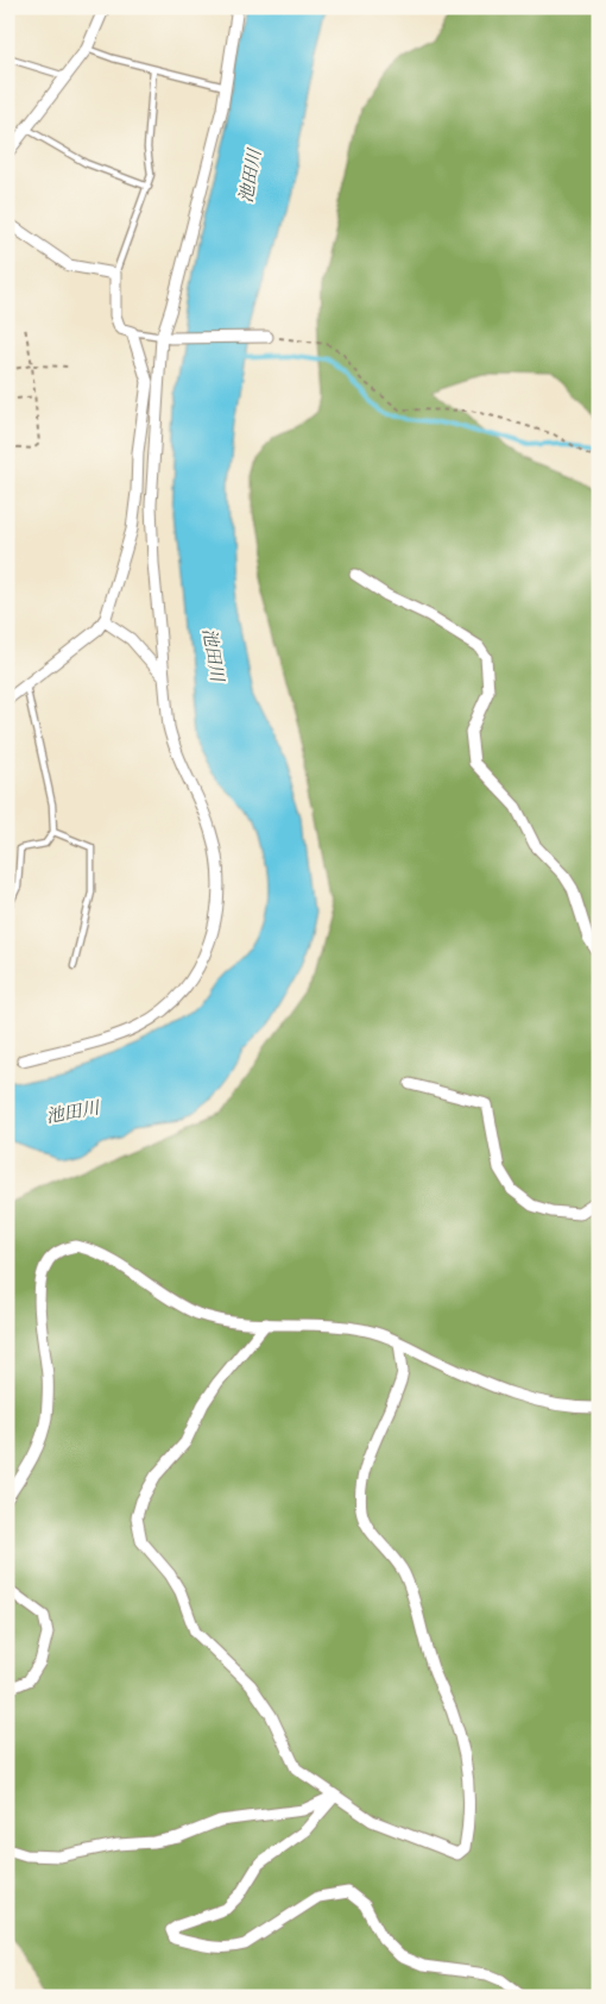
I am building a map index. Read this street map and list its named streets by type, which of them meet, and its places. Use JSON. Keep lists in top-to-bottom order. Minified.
{"water":["池田川"]}
